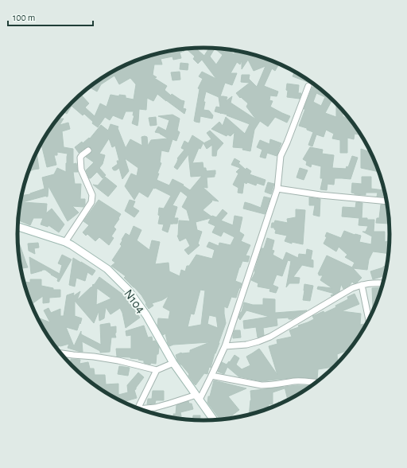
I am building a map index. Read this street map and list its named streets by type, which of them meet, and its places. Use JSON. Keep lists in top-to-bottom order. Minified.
{"streets":{"street":["N104"]},"scale_bar":"100 m"}
